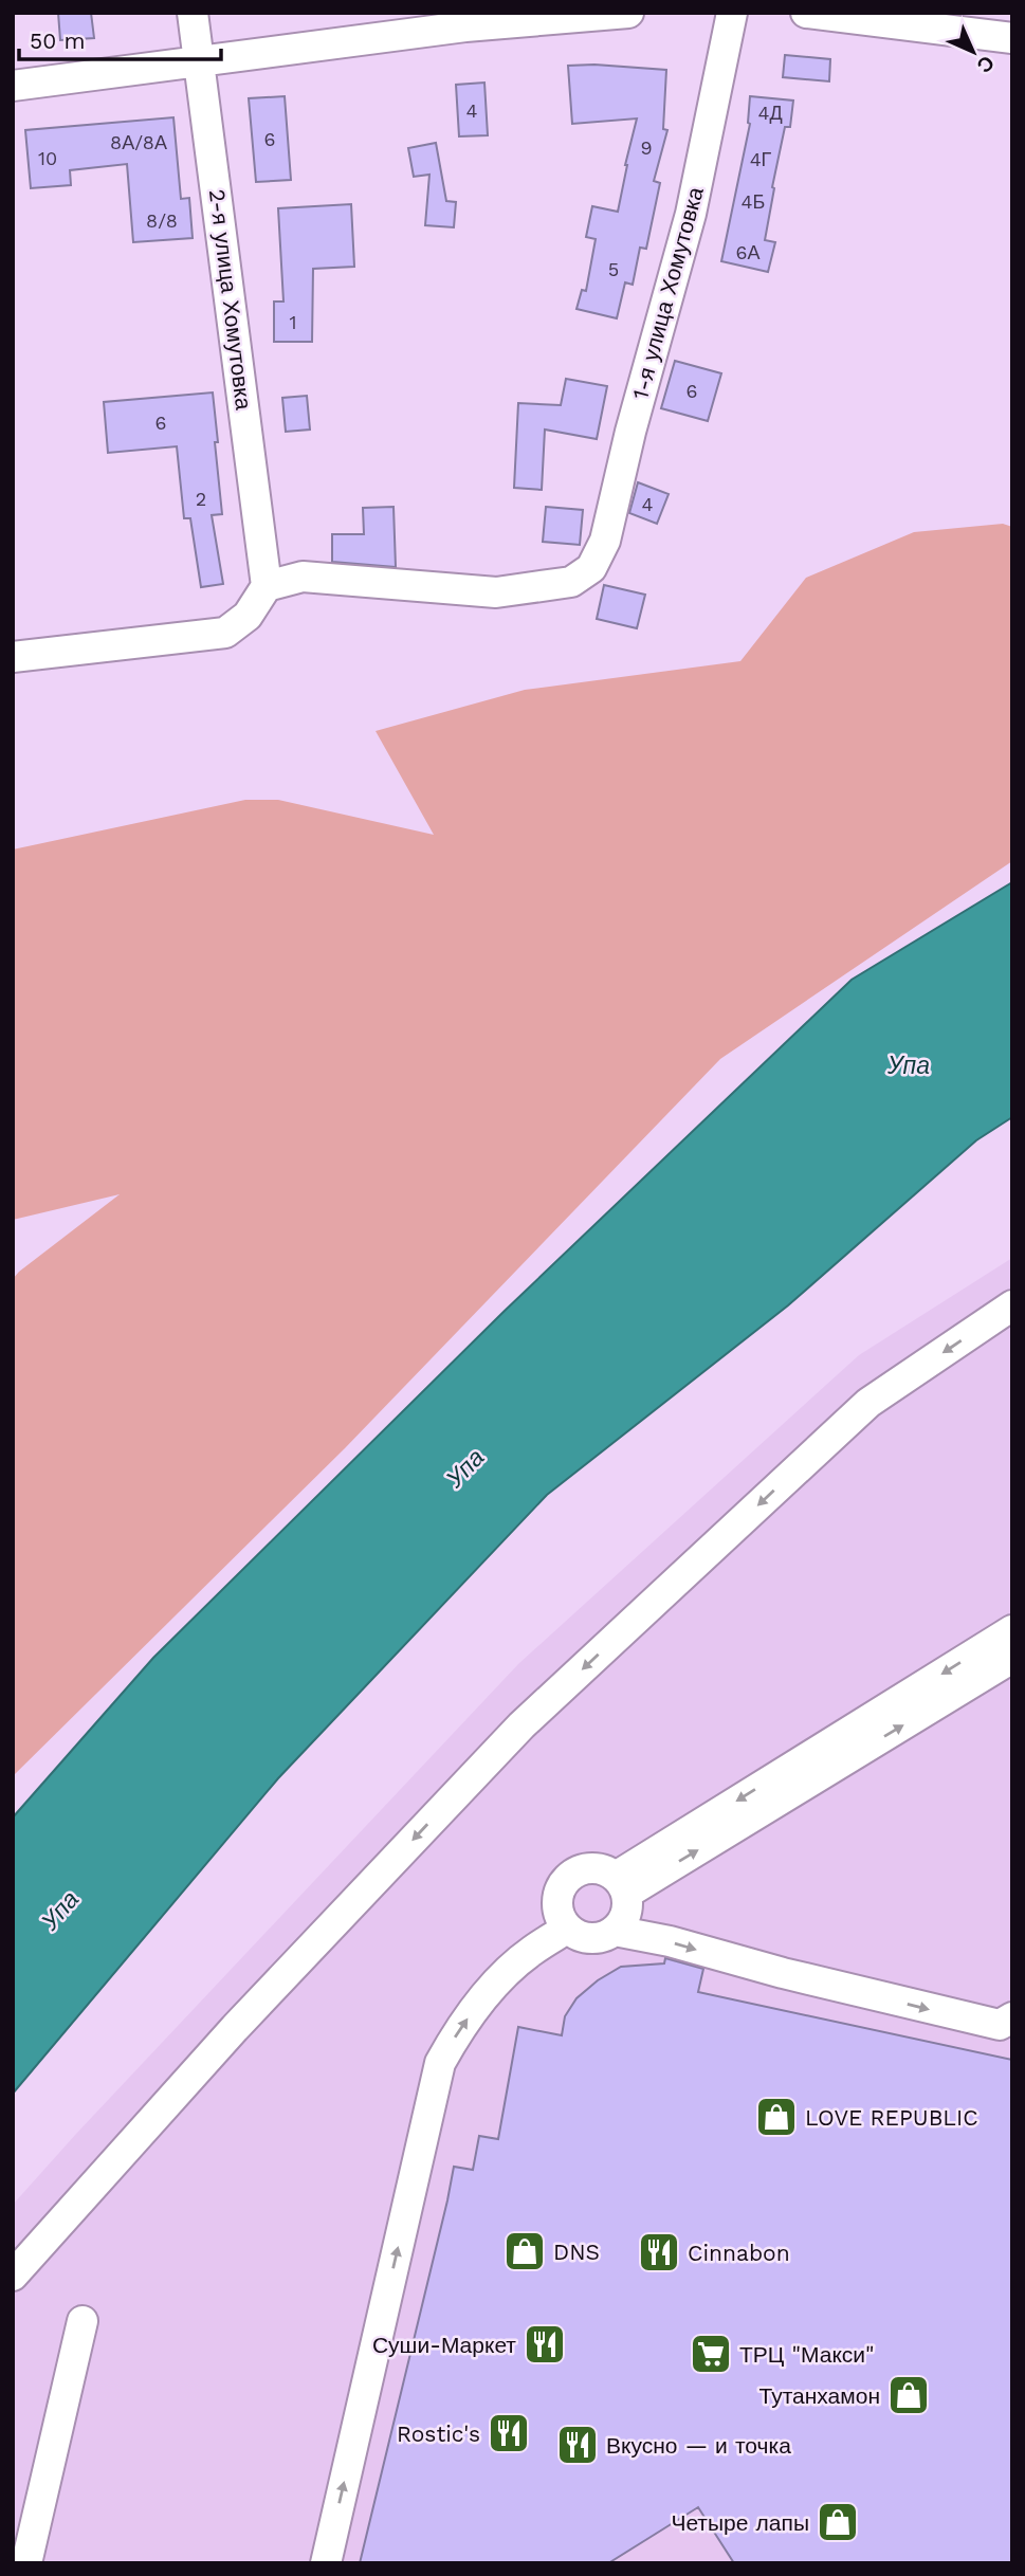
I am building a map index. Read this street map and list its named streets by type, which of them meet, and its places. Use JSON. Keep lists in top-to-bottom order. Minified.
{"streets":{"street":["1-я улица Хомутовка","2-я улица Хомутовка"]},"crossings":[["1-я улица Хомутовка","2-я улица Хомутовка"]],"water":["Упа"],"places":{"shop":["LOVE REPUBLIC","DNS","Тутанхамон","Четыре лапы"],"restaurant":["Cinnabon","Суши-Маркет","Rostic's","Вкусно — и точка"],"supermarket":["ТРЦ \"Макси\""]},"house_numbers":["4","4Д","6","8А/8А","9","10","4Г","4Б","8/8","6А","5","1","6","6","2","4"],"scale_bar":"50 m","north":"bottom right"}
